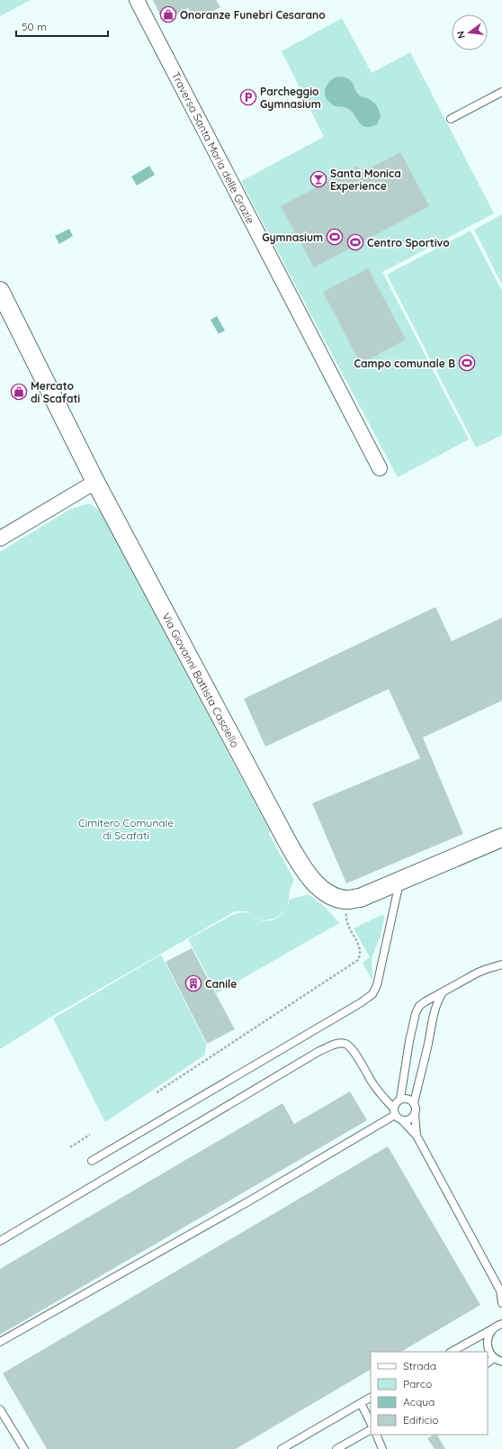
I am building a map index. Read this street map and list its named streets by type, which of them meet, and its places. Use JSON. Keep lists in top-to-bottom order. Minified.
{"streets":{"street":["Traversa Santa Maria delle Grazie","Via Giovanni Battista Casciello"]},"parks":["Cimitero Comunale di Scafati"],"places":{"shop":["Onoranze Funebri Cesarano","Mercato di Scafati"],"parking":["Parcheggio Gymnasium"],"bar":["Santa Monica Experience"],"sports":["Gymnasium","Centro Sportivo","Campo comunale B"],"building":["Canile"]},"legend":["Strada","Parco","Acqua","Edificio"],"scale_bar":"50 m","north":"left"}
